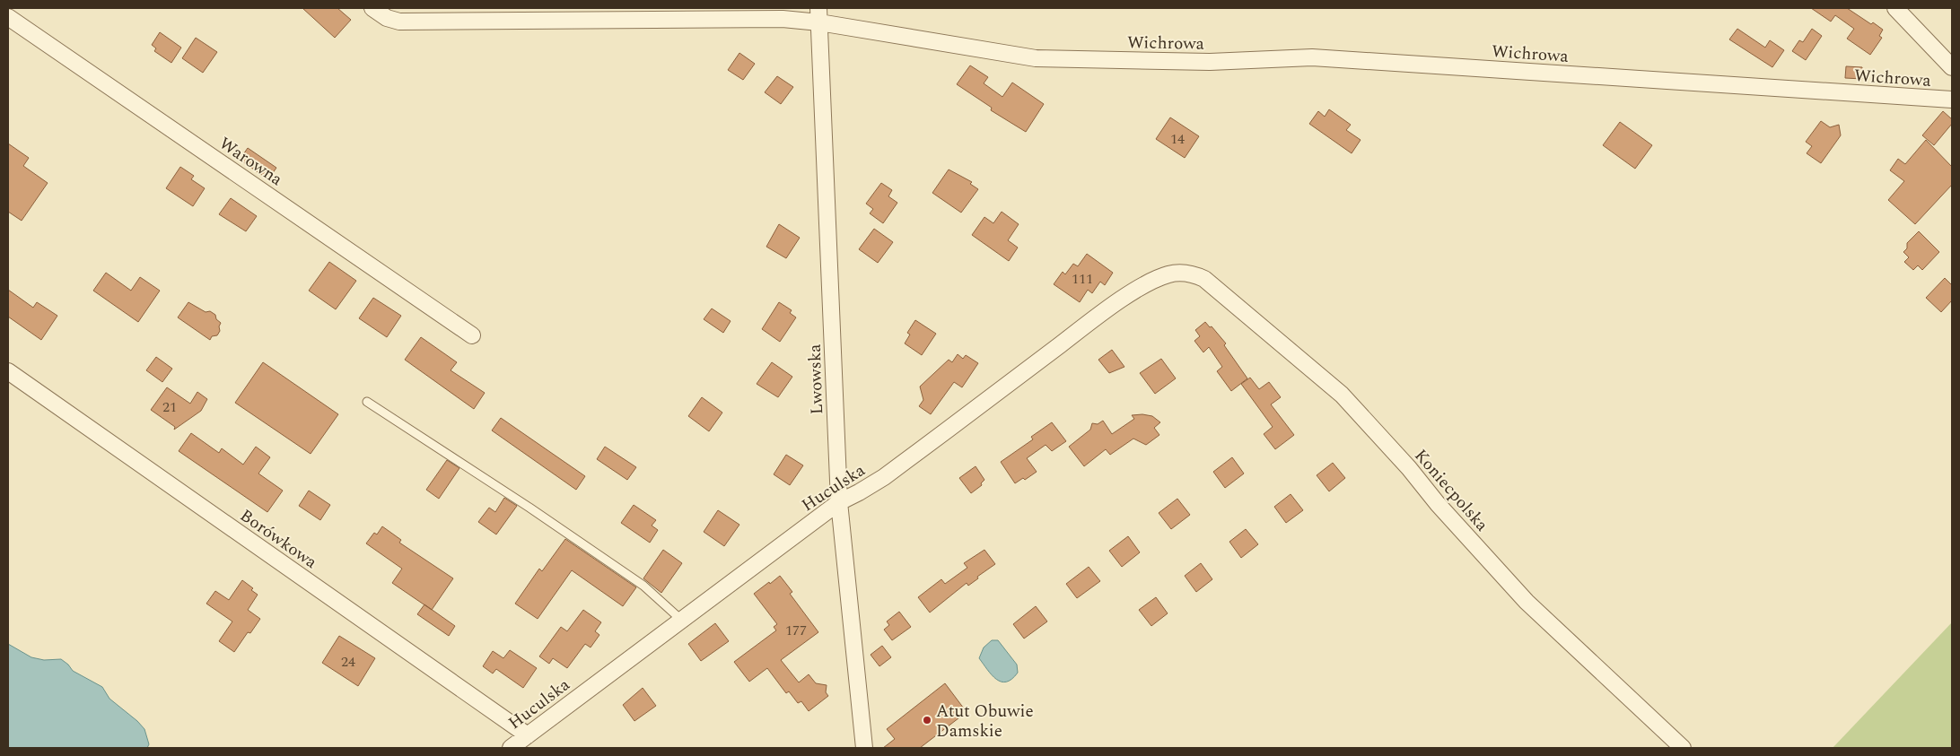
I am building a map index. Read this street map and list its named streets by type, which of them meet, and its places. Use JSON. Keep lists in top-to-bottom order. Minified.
{"streets":{"street":["Wichrowa","Warowna","Lwowska","Huculska","Koniecpolska","Borówkowa"]},"crossings":[["Wichrowa","Lwowska"],["Lwowska","Huculska"],["Huculska","Koniecpolska"],["Huculska","Borówkowa"]],"places":["Atut Obuwie Damskie"],"house_numbers":["14","111","21","177","24"]}
